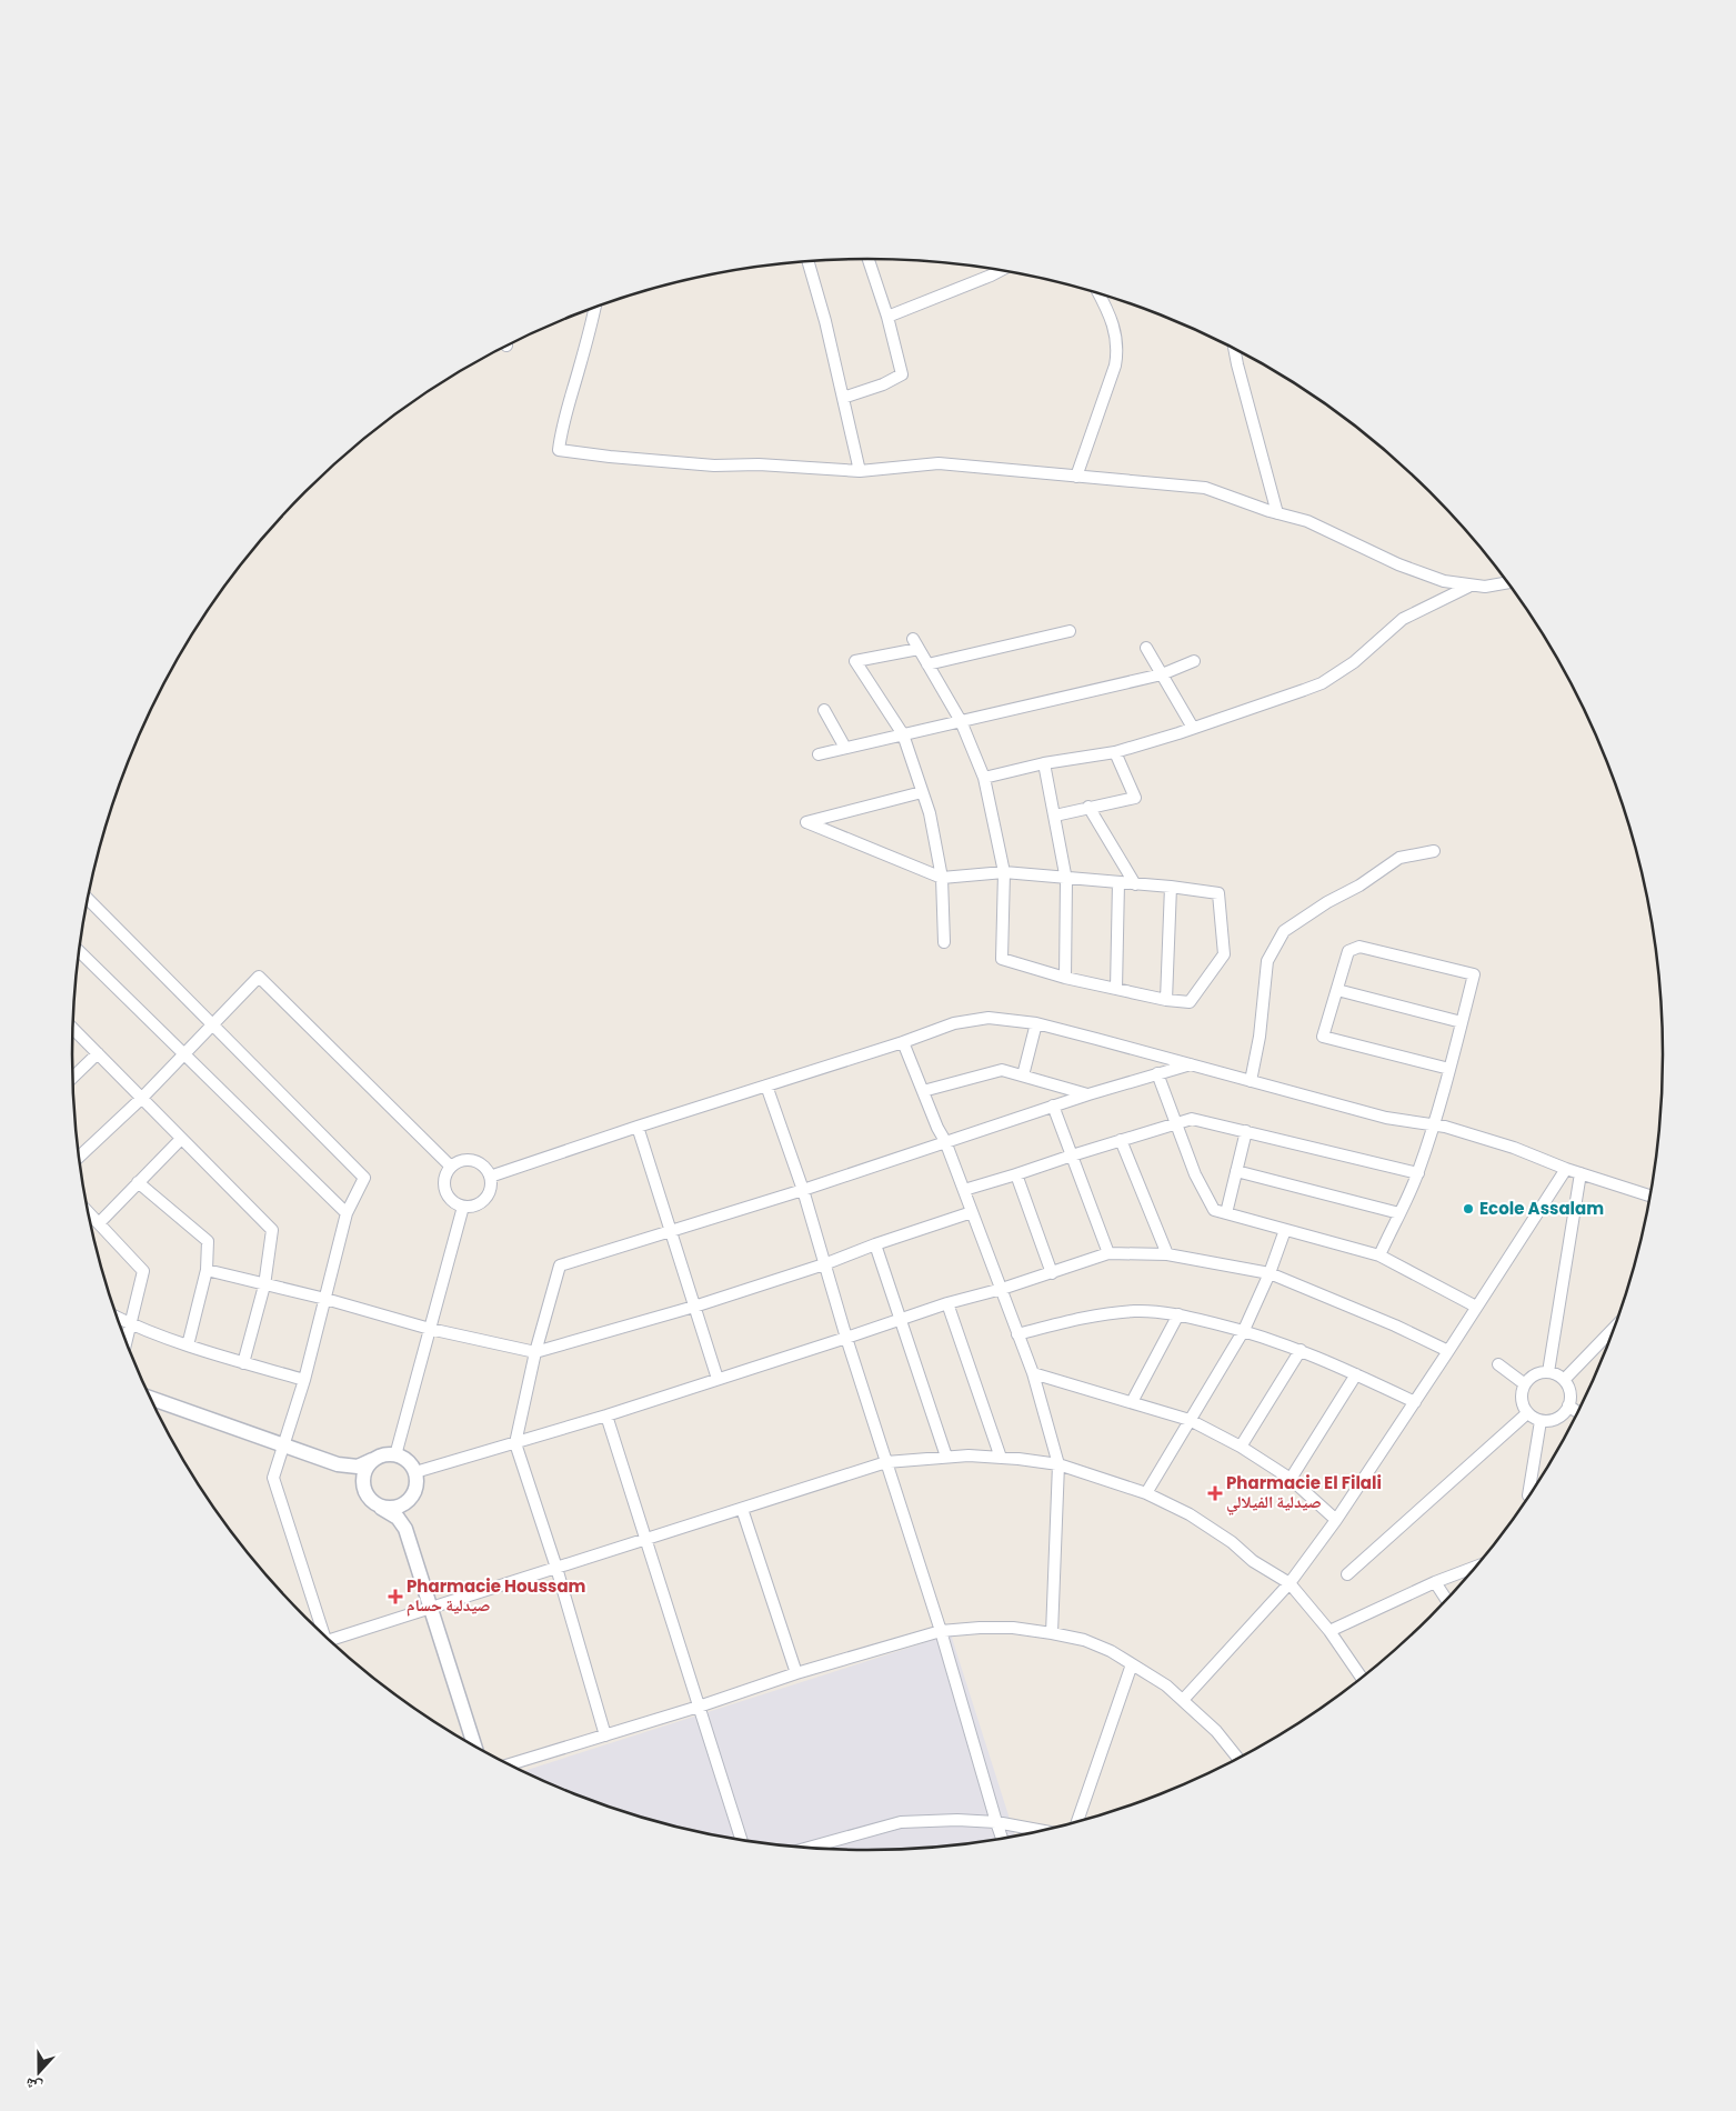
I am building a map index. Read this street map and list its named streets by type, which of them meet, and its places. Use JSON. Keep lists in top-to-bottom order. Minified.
{"places":{"other":["Ecole Assalam"],"health":["Pharmacie El Filali صيدلية الفيلالي","Pharmacie Houssam صيدلية حسام"]},"north":"bottom"}
